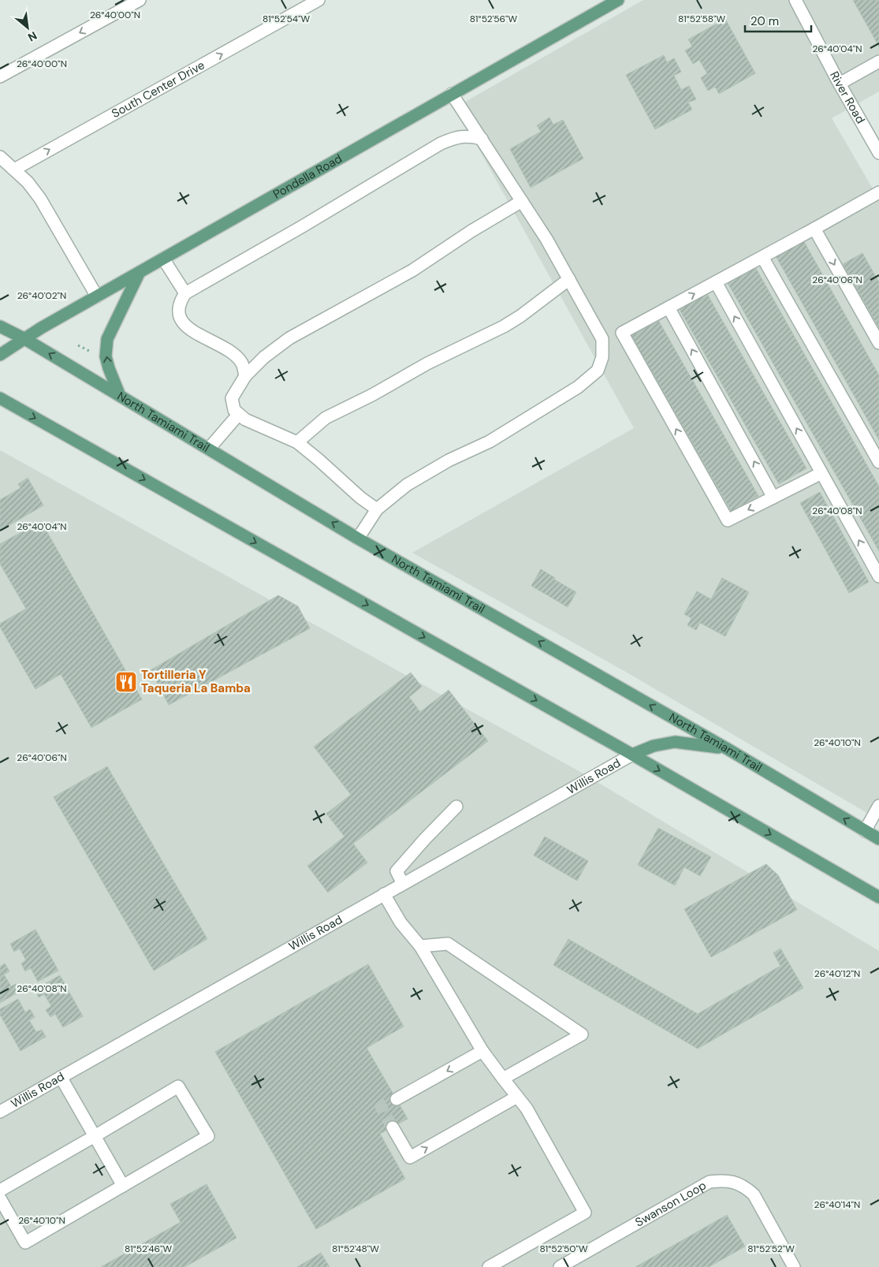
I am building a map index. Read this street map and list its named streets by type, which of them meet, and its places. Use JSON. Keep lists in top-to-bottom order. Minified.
{"streets":{"main road":["Pondella Road","North Tamiami Trail"],"street":["South Center Drive","River Road","Willis Road","Swanson Loop"]},"crossings":[["Pondella Road","North Tamiami Trail"]],"places":{"restaurant":["Tortilleria Y Taqueria La Bamba"]},"scale_bar":"20 m","north":"bottom right","coordinates":["26°40'00\"N","81°52'54\"W","81°52'56\"W","81°52'58\"W","26°40'04\"N","26°40'06\"N","26°40'02\"N","26°40'08\"N","26°40'10\"N","26°40'12\"N","26°40'14\"N","81°52'46\"W","81°52'48\"W","81°52'50\"W","81°52'52\"W"]}
